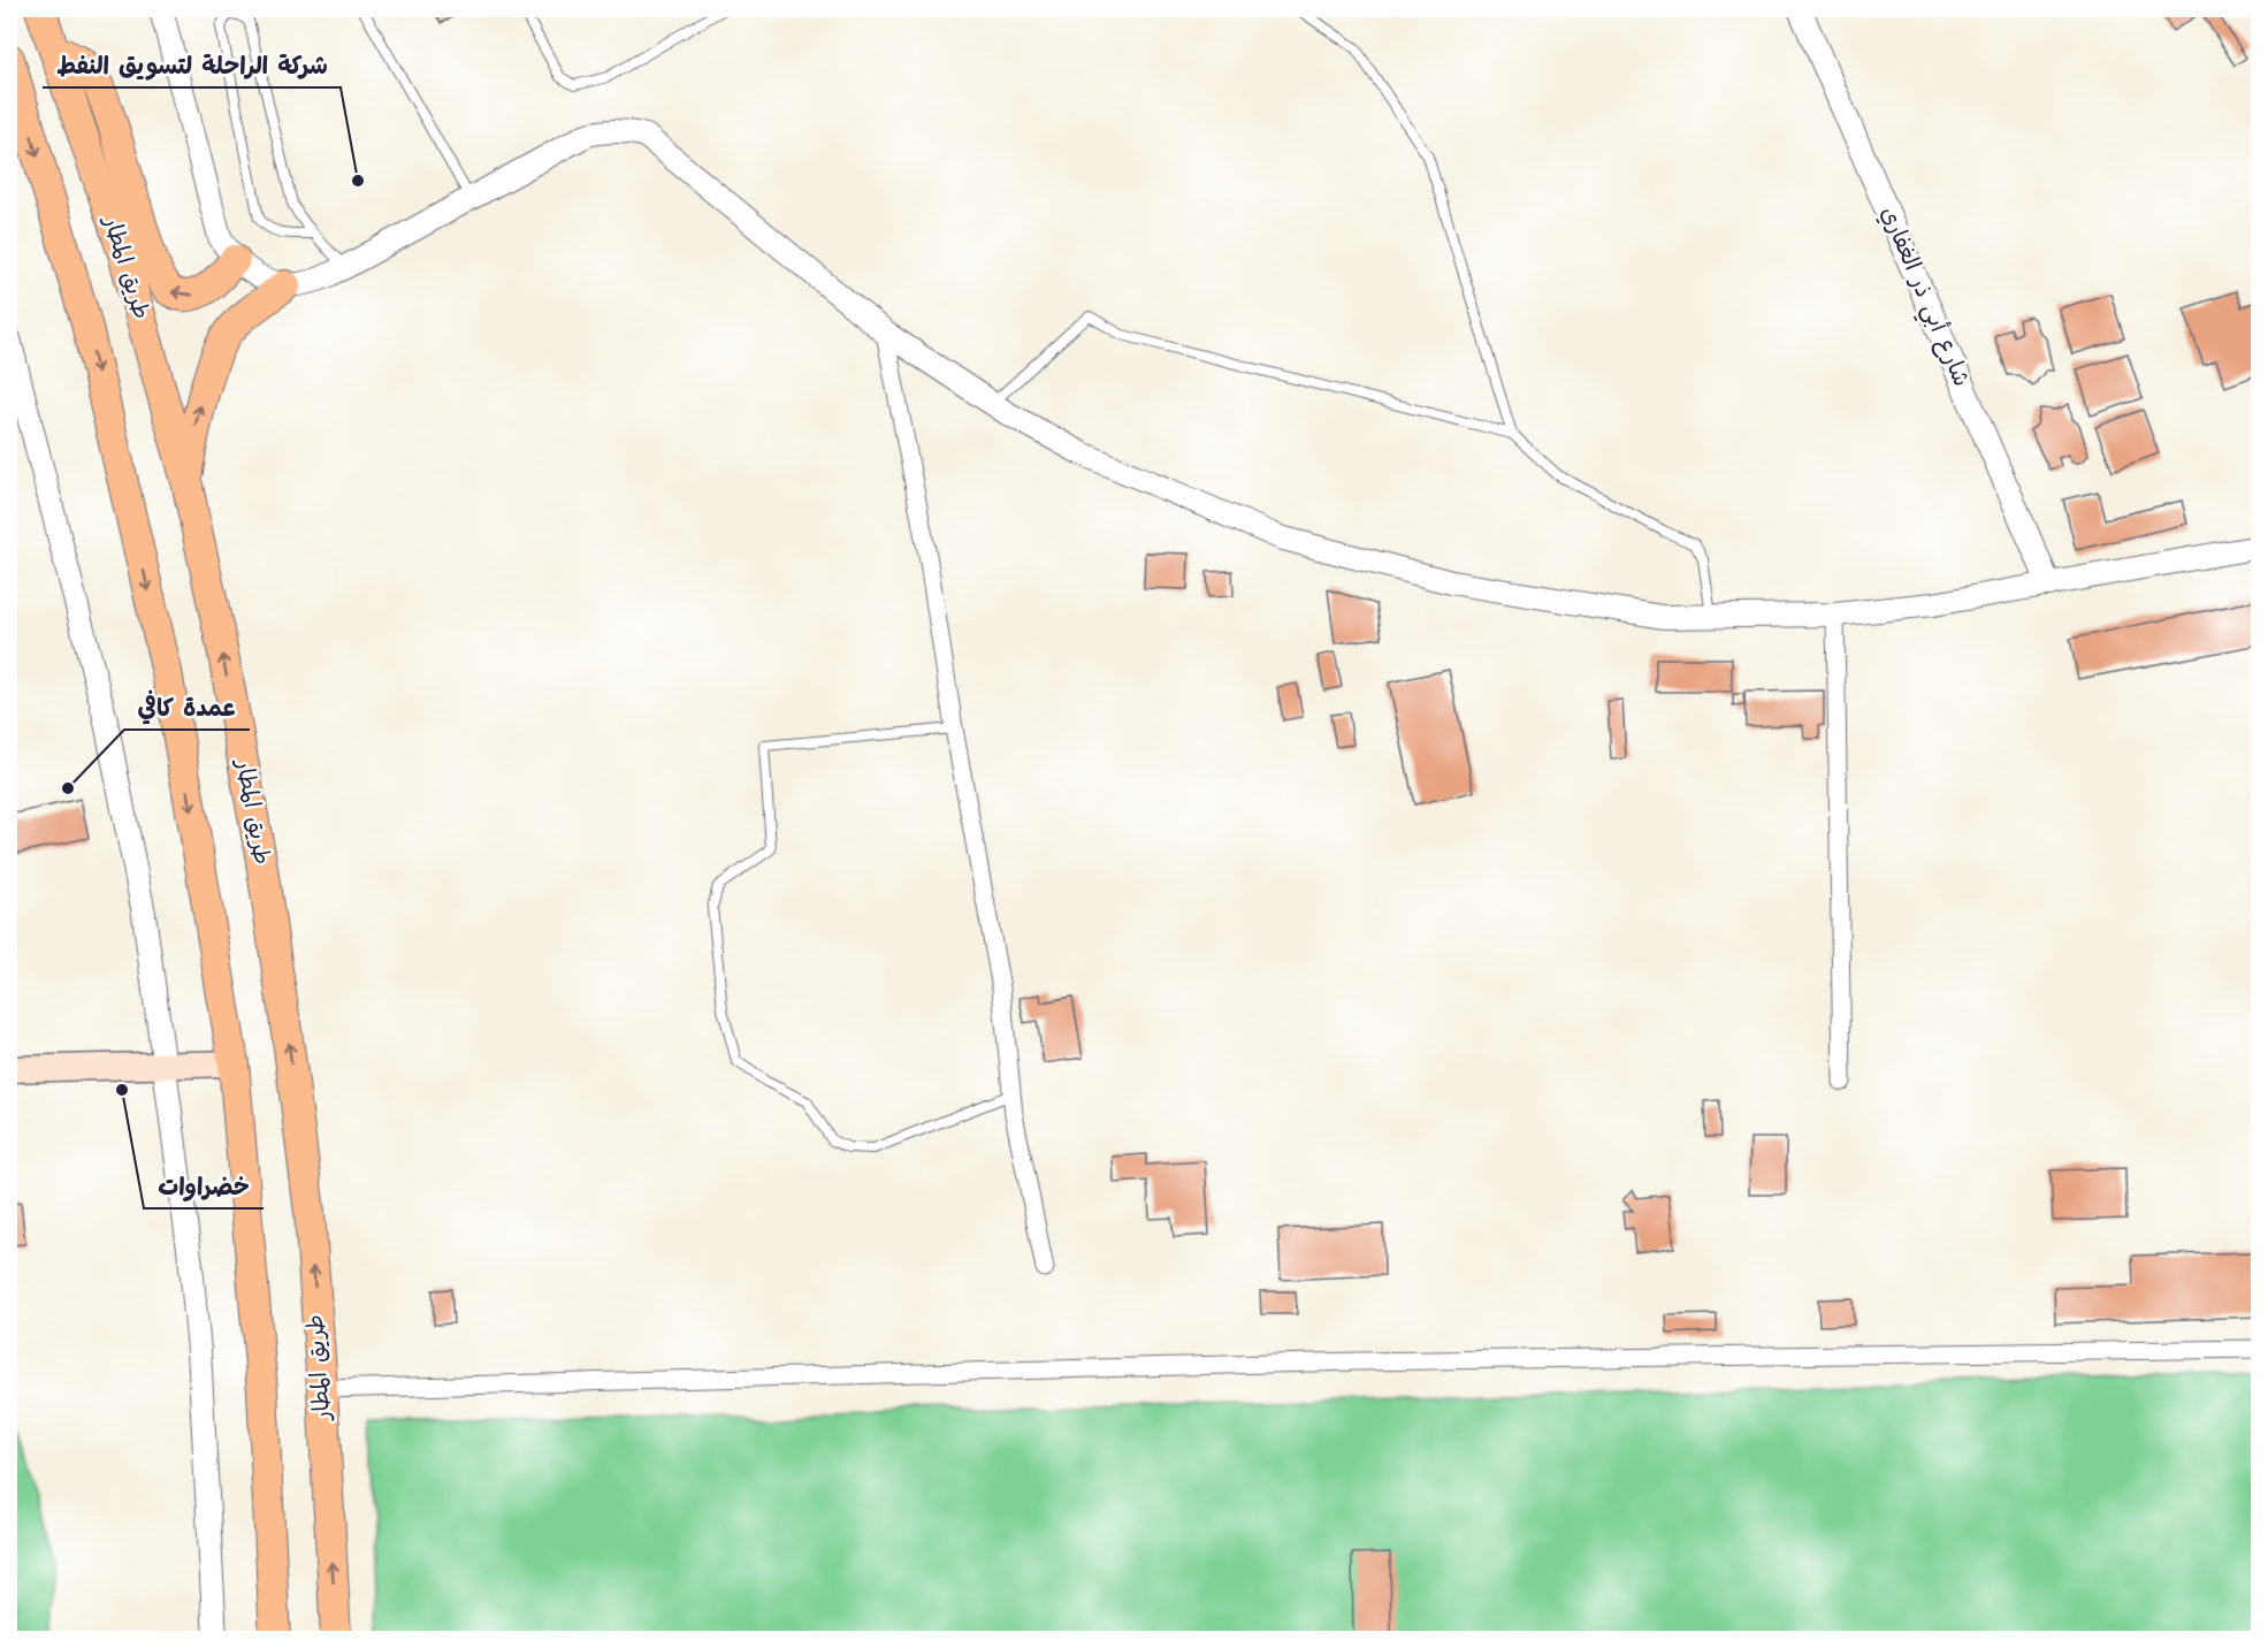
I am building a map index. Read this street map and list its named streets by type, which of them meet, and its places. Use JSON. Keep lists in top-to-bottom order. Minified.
{"streets":{"highway":["طريق المطار"],"street":["شارع أبي ذر الغفاري"]},"places":["شركة الراحلة لتسويق النفط","عمدة كافي","خضراوات"]}
